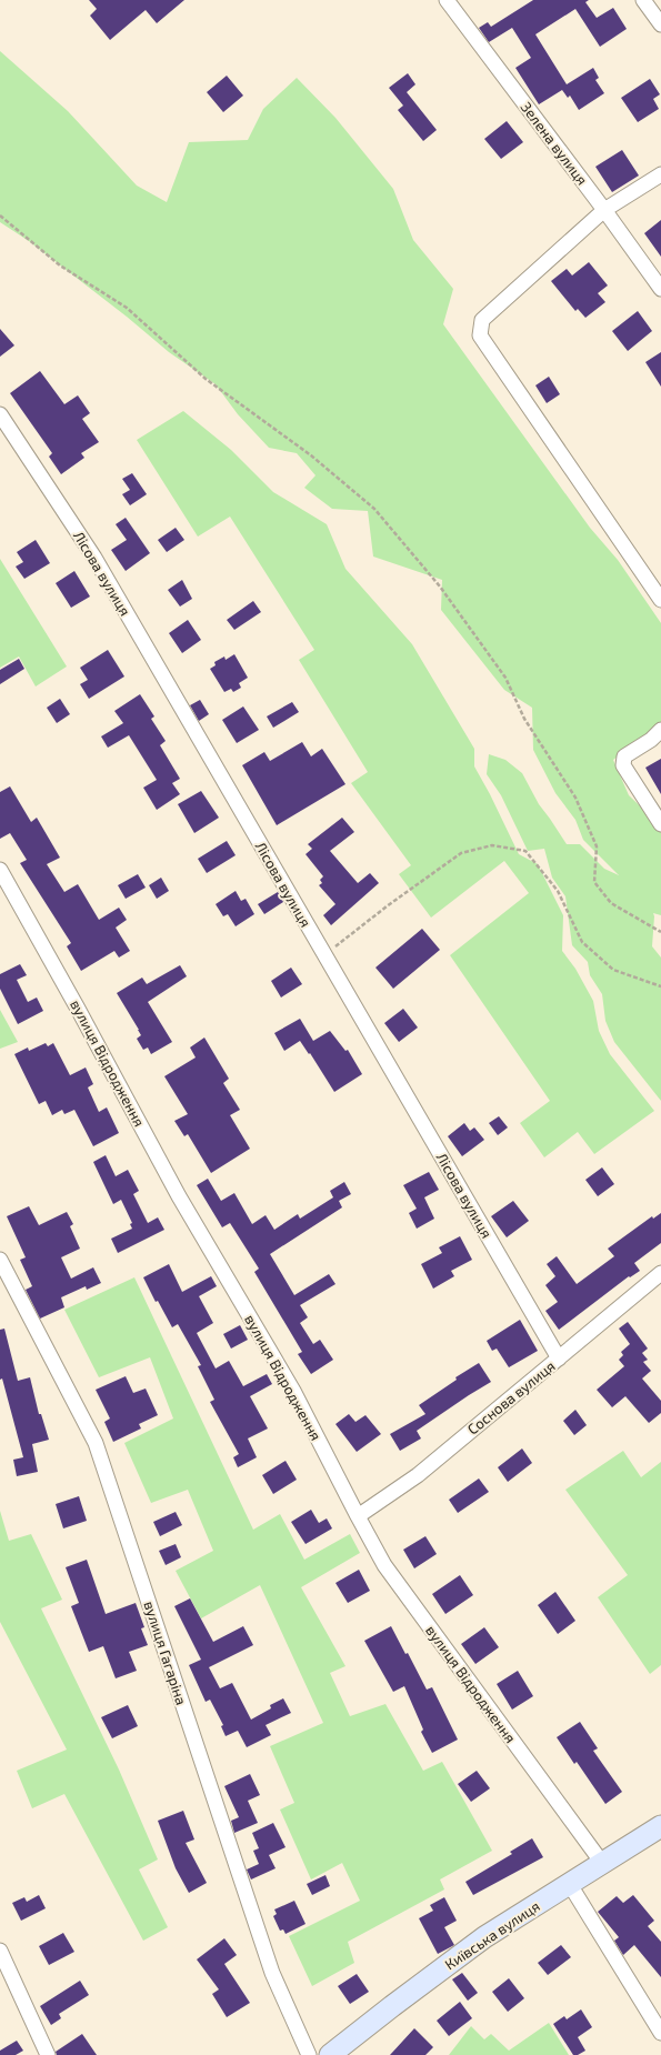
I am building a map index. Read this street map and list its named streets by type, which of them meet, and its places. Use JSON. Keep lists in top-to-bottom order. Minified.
{"streets":{"street":["Зелена вулиця","Лісова вулиця","вулиця Відродження","Соснова вулиця","вулиця Гагаріна","Київська вулиця"]},"crossings":[["Лісова вулиця","Соснова вулиця"],["вулиця Відродження","Соснова вулиця"],["вулиця Відродження","Київська вулиця"]]}
